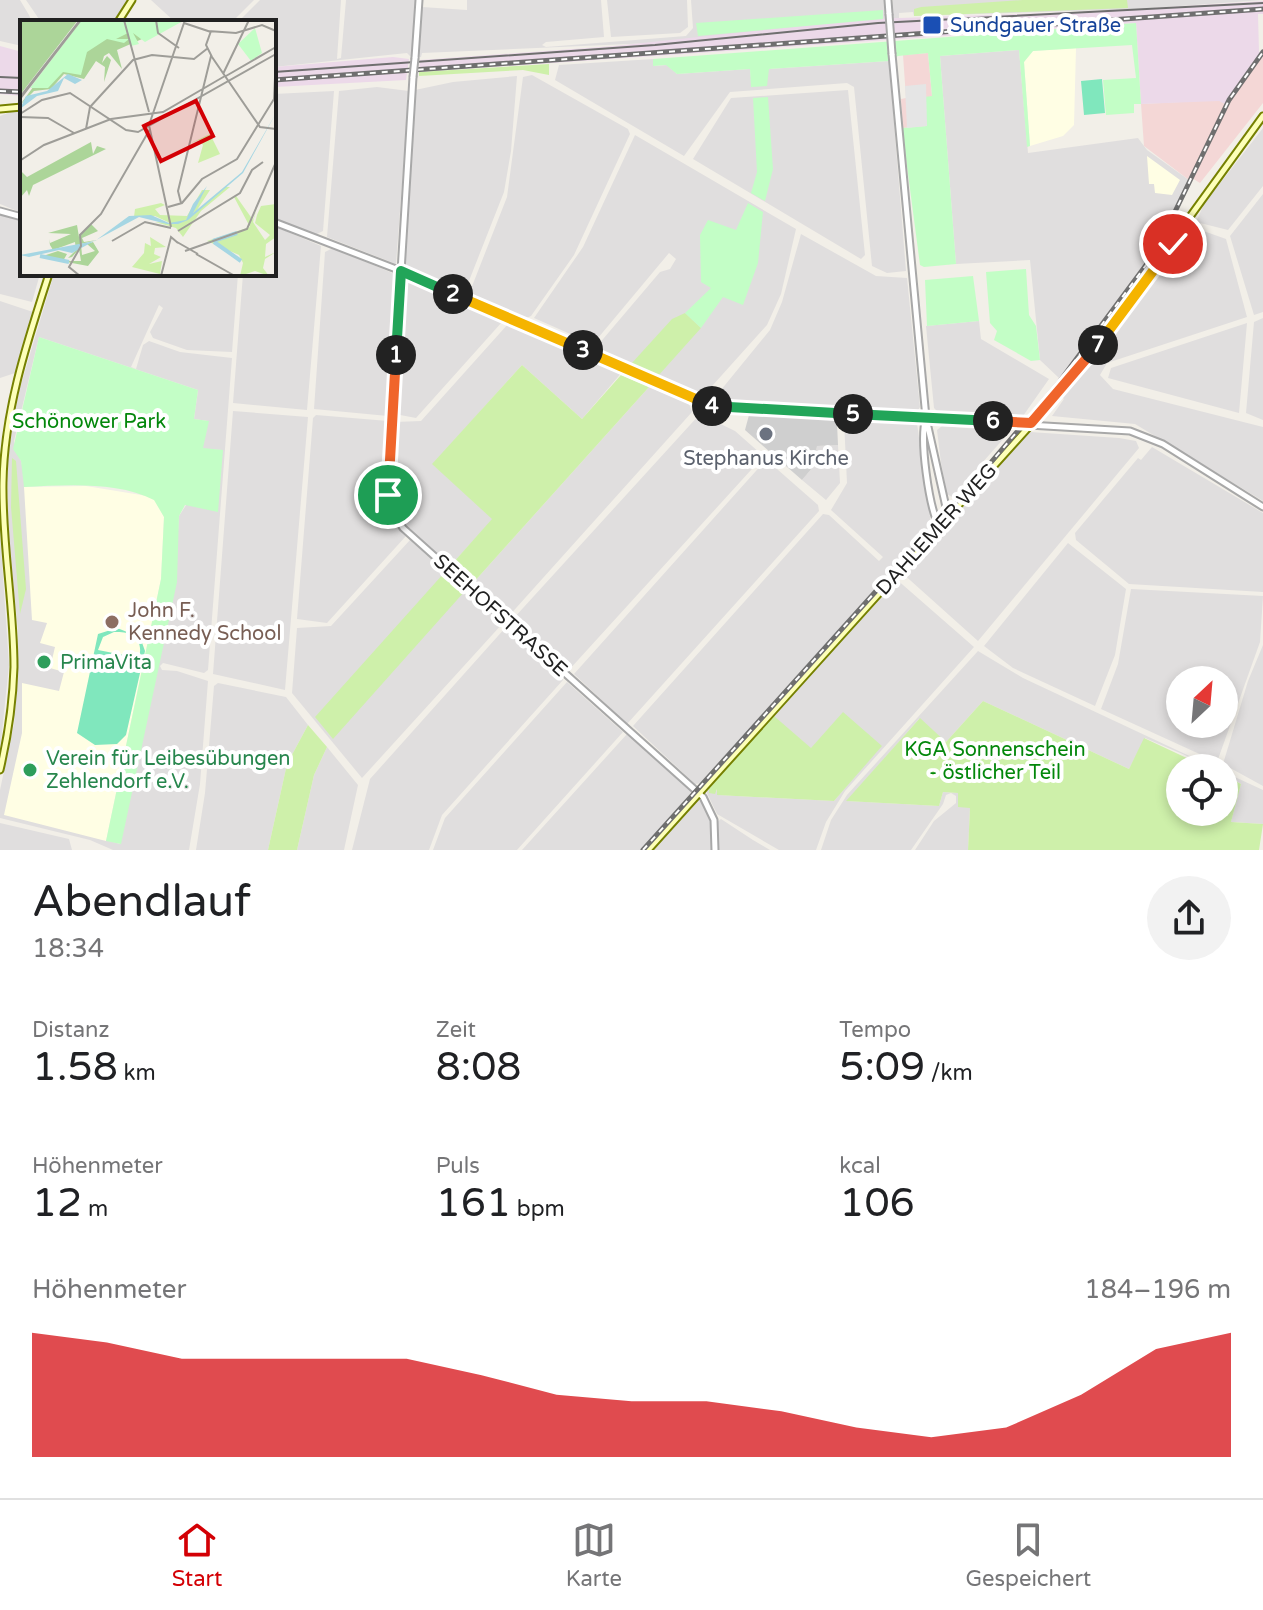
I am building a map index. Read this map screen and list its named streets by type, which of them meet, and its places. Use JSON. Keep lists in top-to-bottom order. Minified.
{"streets":{"main road":["DAHLEMER WEG"],"street":["SEEHOFSTRASSE"]},"crossings":[["DAHLEMER WEG","SEEHOFSTRASSE"]],"parks":["Schönower Park","KGA Sonnenschein - östlicher Teil"],"places":{"transit":["Sundgauer Straße"],"other":["Stephanus Kirche","John F. Kennedy School","PrimaVita","Verein für Leibesübungen Zehlendorf e.V."]},"north":"top right","page":{"pins":["2","7","3","1","4","5","6"],"heading":["Abendlauf","18:34"],"stats":[["Distanz","1.58 km"],["Zeit","8:08"],["Tempo","5:09 /km"],["Höhenmeter","12 m"],["Puls","161 bpm"],["kcal","106"]],"chart":["Höhenmeter","184–196 m"],"tabs":["Start","Karte","Gespeichert"]}}
